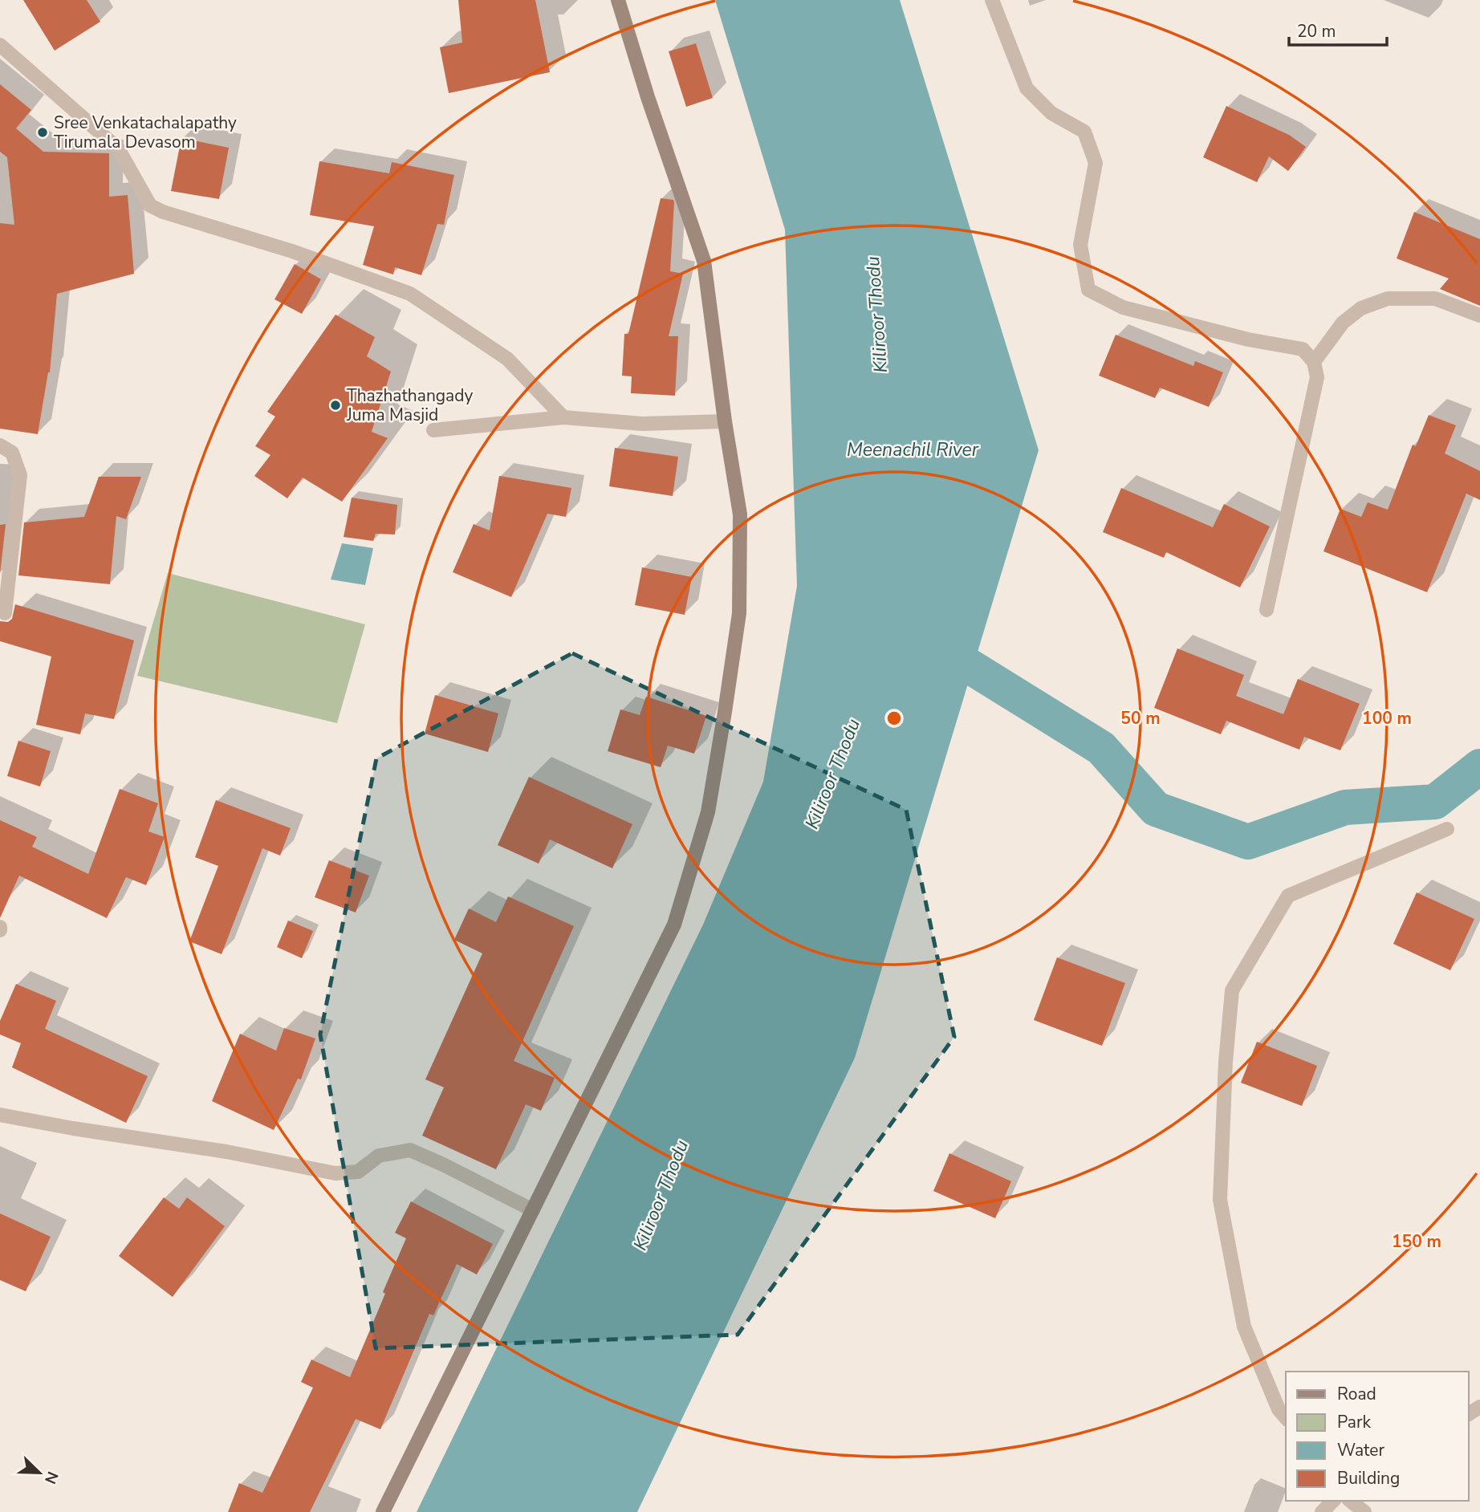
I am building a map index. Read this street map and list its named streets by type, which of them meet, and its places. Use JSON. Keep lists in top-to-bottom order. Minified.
{"water":["Kiliroor Thodu","Meenachil River"],"places":["Sree Venkatachalapathy Tirumala Devasom","Thazhathangady Juma Masjid"],"legend":["Road","Park","Water","Building"],"scale_bar":"20 m","north":"bottom right","rings":["50 m","100 m","150 m"]}
